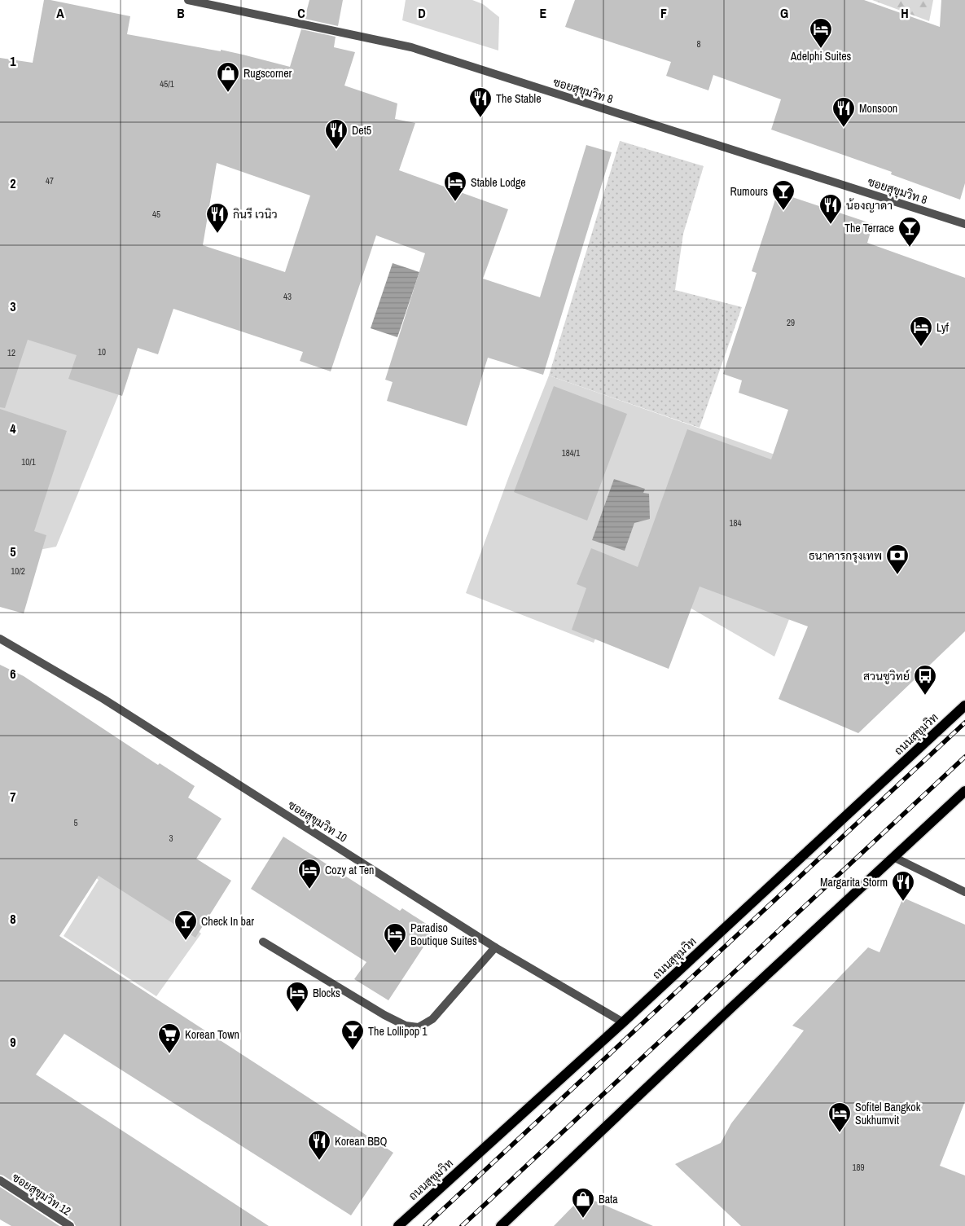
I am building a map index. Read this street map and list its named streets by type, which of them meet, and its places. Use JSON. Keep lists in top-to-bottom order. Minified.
{"streets":{"main road":["ถนนสุขุมวิท"],"street":["ซอยสุขุมวิท 8","ซอยสุขุมวิท 10","ซอยสุขุมวิท 12"]},"crossings":[["ถนนสุขุมวิท","ซอยสุขุมวิท 10"]],"places":{"hotel":["Adelphi Suites","Stable Lodge","Lyf","Cozy at Ten","Paradiso Boutique Suites","Blocks","Sofitel Bangkok Sukhumvit"],"shop":["Rugscorner","Bata"],"restaurant":["The Stable","Monsoon","Det5","น้องญาดา","กินรี เวนิว","Margarita Storm","Korean BBQ"],"bar":["Rumours","The Terrace","Check In bar","The Lollipop 1"],"bank":["ธนาคารกรุงเทพ"],"bus stop":["สวนชูวิทย์"],"supermarket":["Korean Town"]},"house_numbers":["8","45/1","47","45","43","29","10","12","184/1","10/1","184","10/2","5","3","189"],"grid":{"columns":["A","B","C","D","E","F","G","H"],"rows":["1","2","3","4","5","6","7","8","9"]}}
